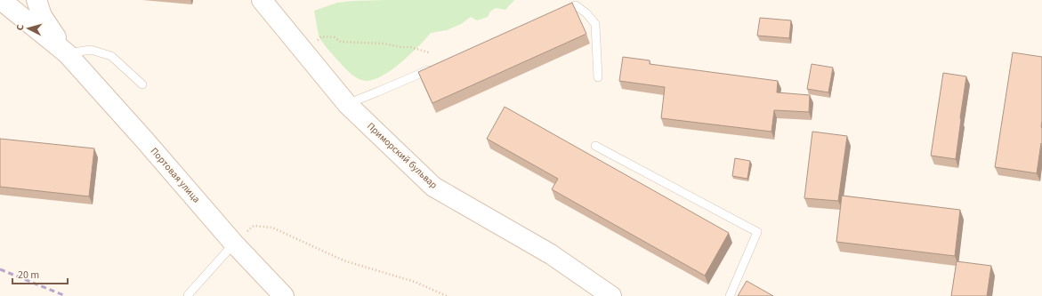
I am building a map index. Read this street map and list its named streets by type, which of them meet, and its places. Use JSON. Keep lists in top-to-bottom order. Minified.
{"streets":{"main road":["Приморский бульвар","Портовая улица"]},"scale_bar":"20 m","north":"left"}
